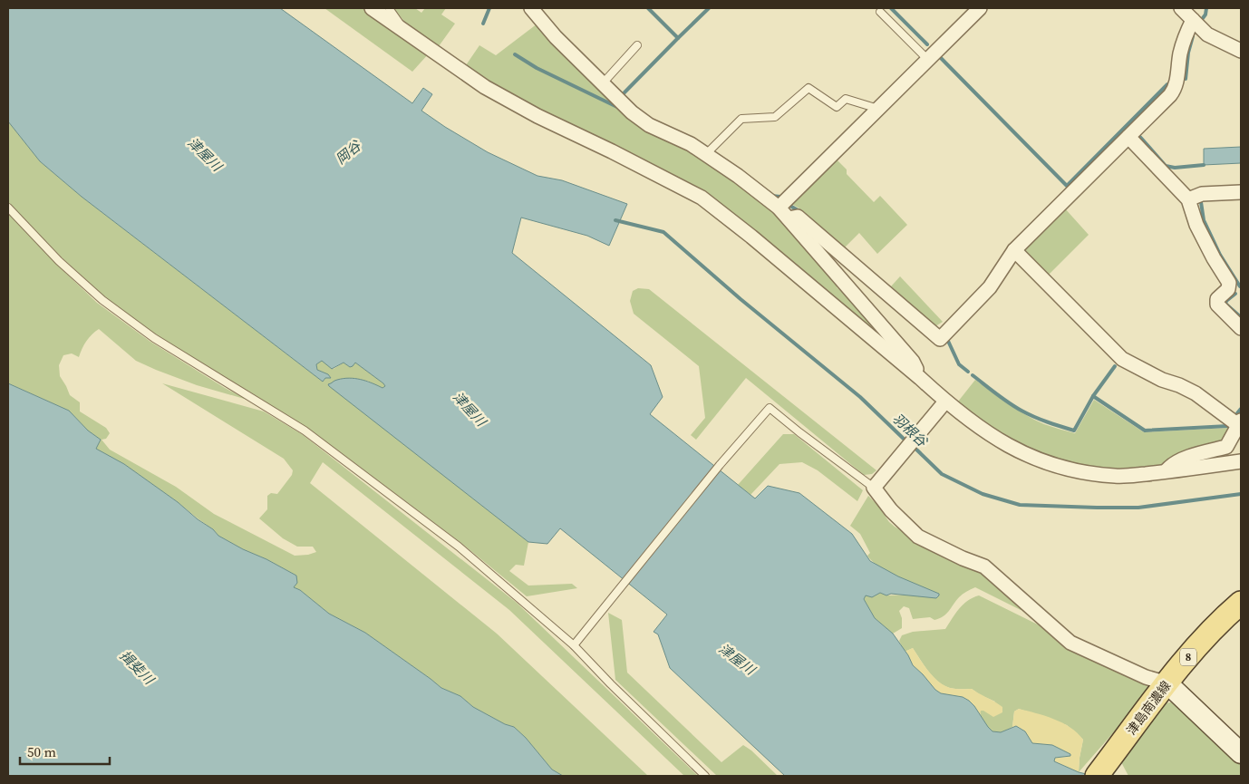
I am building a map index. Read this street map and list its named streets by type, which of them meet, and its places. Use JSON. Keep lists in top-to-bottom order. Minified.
{"streets":{"main road":["8","津島南濃線"]},"water":["岡谷","津屋川","羽根谷","揖斐川"],"scale_bar":"50 m"}
